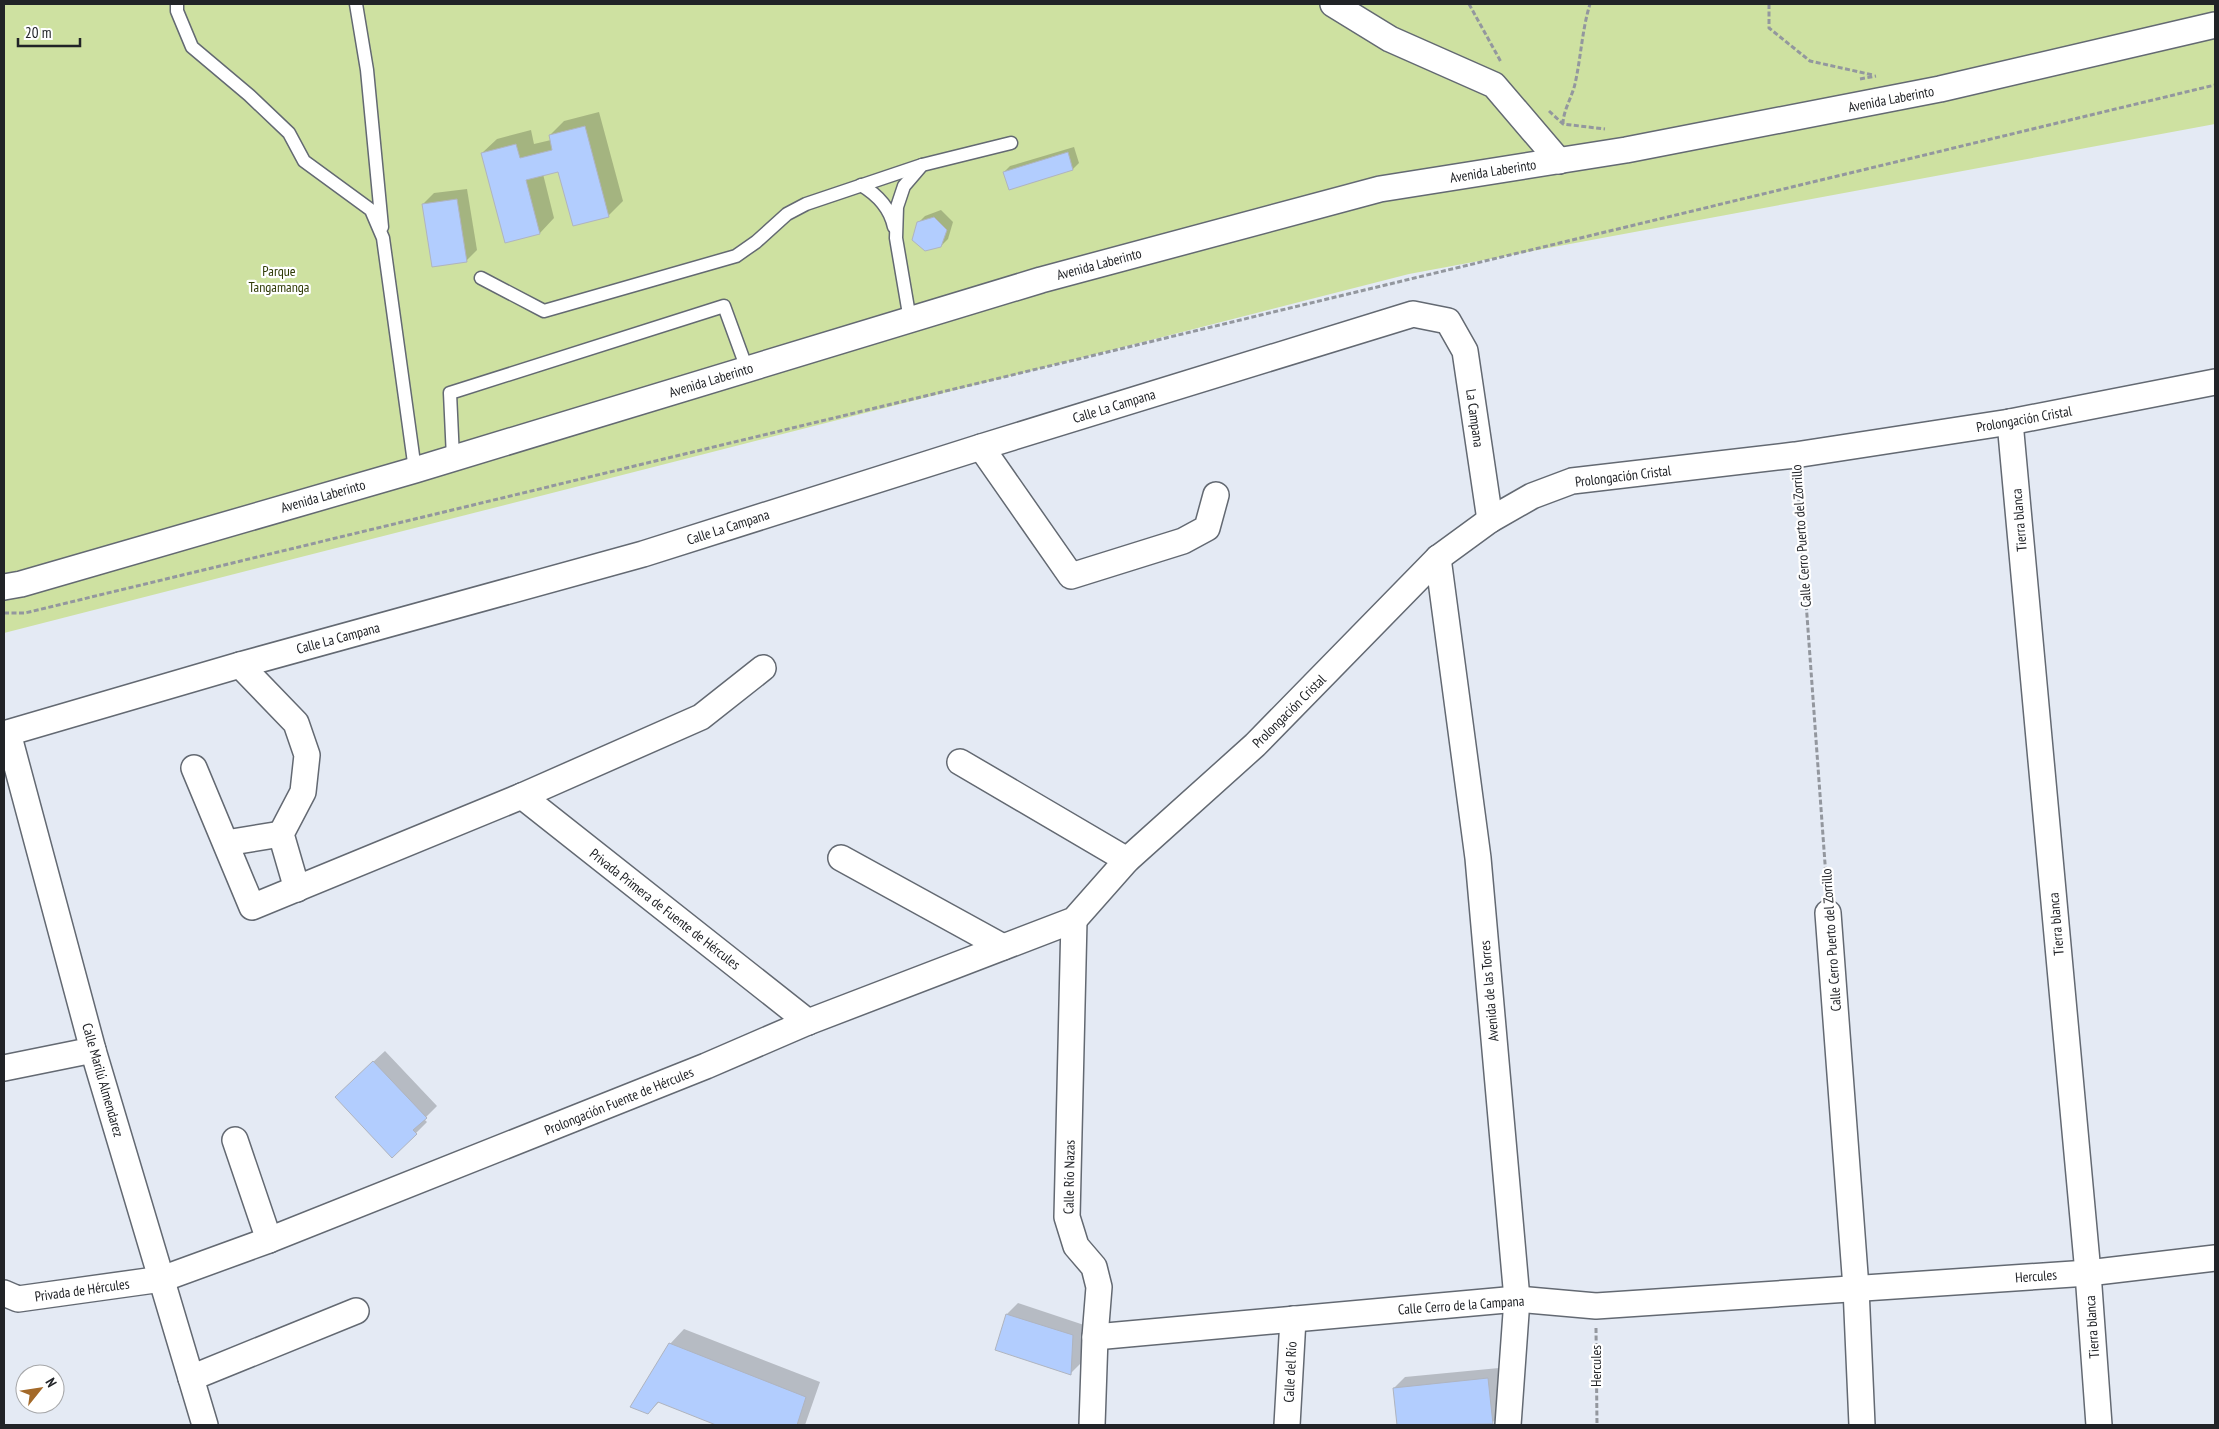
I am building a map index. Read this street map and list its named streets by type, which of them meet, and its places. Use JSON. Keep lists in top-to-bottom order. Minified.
{"streets":{"street":["Avenida Laberinto","Calle La Campana","La Campana","Prolongación Cristal","Tierra blanca","Calle Cerro Puerto del Zorrillo","Privada Primera de Fuente de Hércules","Avenida de las Torres","Calle Marilú Almendarez","Prolongación Fuente de Hércules","Calle Río Nazas","Hercules","Privada de Hércules","Calle Cerro de la Campana","Calle del Río"]},"crossings":[["Calle La Campana","La Campana"],["Calle La Campana","Calle Marilú Almendarez"],["La Campana","Prolongación Cristal"],["Prolongación Cristal","Tierra blanca"],["Prolongación Cristal","Calle Cerro Puerto del Zorrillo"],["Prolongación Cristal","Avenida de las Torres"],["Prolongación Cristal","Prolongación Fuente de Hércules"],["Prolongación Cristal","Calle Río Nazas"],["Tierra blanca","Hercules"],["Calle Cerro Puerto del Zorrillo","Hercules"],["Calle Cerro Puerto del Zorrillo","Calle Cerro de la Campana"],["Privada Primera de Fuente de Hércules","Prolongación Fuente de Hércules"],["Avenida de las Torres","Calle Cerro de la Campana"],["Calle Marilú Almendarez","Prolongación Fuente de Hércules"],["Calle Marilú Almendarez","Privada de Hércules"],["Prolongación Fuente de Hércules","Calle Río Nazas"],["Prolongación Fuente de Hércules","Privada de Hércules"],["Calle Río Nazas","Calle Cerro de la Campana"],["Hercules","Calle Cerro de la Campana"],["Calle Cerro de la Campana","Calle del Río"]],"parks":["Parque Tangamanga"],"scale_bar":"20 m","north":"top right"}
